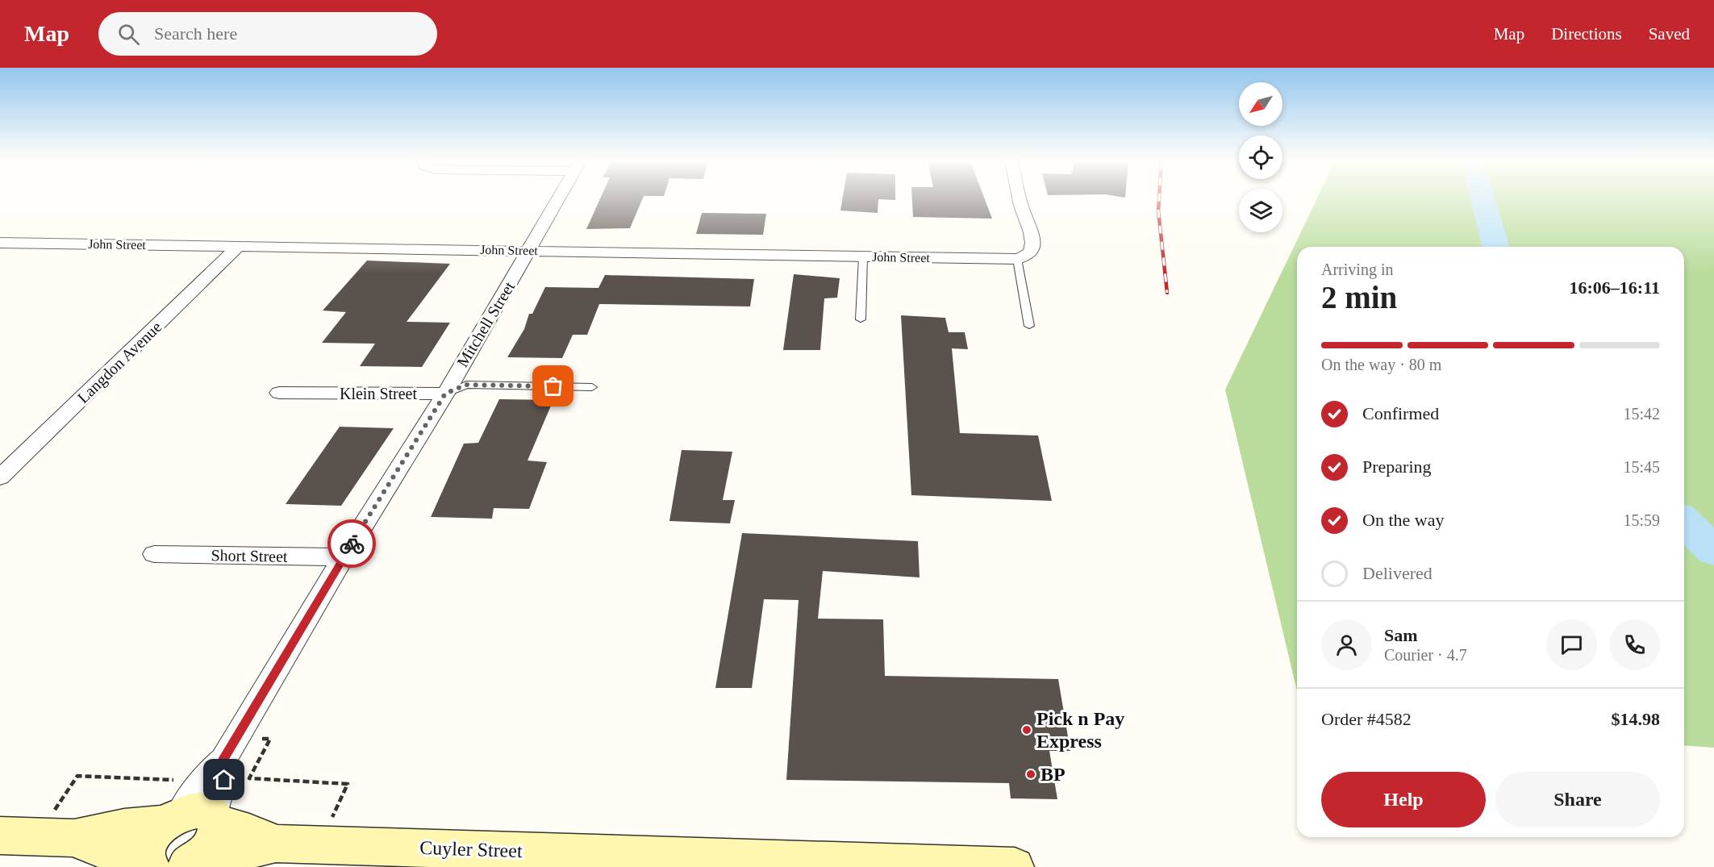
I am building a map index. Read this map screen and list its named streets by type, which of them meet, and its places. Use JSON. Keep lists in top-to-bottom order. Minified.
{"streets":{"main road":["Cuyler Street"],"street":["John Street","Mitchell Street","Langdon Avenue","Klein Street","Short Street"]},"crossings":[["John Street","Mitchell Street"],["John Street","Langdon Avenue"],["Mitchell Street","Klein Street"],["Mitchell Street","Short Street"],["Mitchell Street","Cuyler Street"]],"places":["Pick n Pay Express","BP"],"north":"bottom left","page":{"header":"Map","search":"Search here","nav":["Map","Directions","Saved"],"heading":["2 min","Arriving in","16:06–16:11"],"panel":["Sam","Courier · 4.7","Order #4582","$14.98"],"bar":"On the way · 80 m","list":[["Confirmed","15:42"],["Preparing","15:45"],["On the way","15:59"],"Delivered"],"buttons":["Help","Share"]}}
